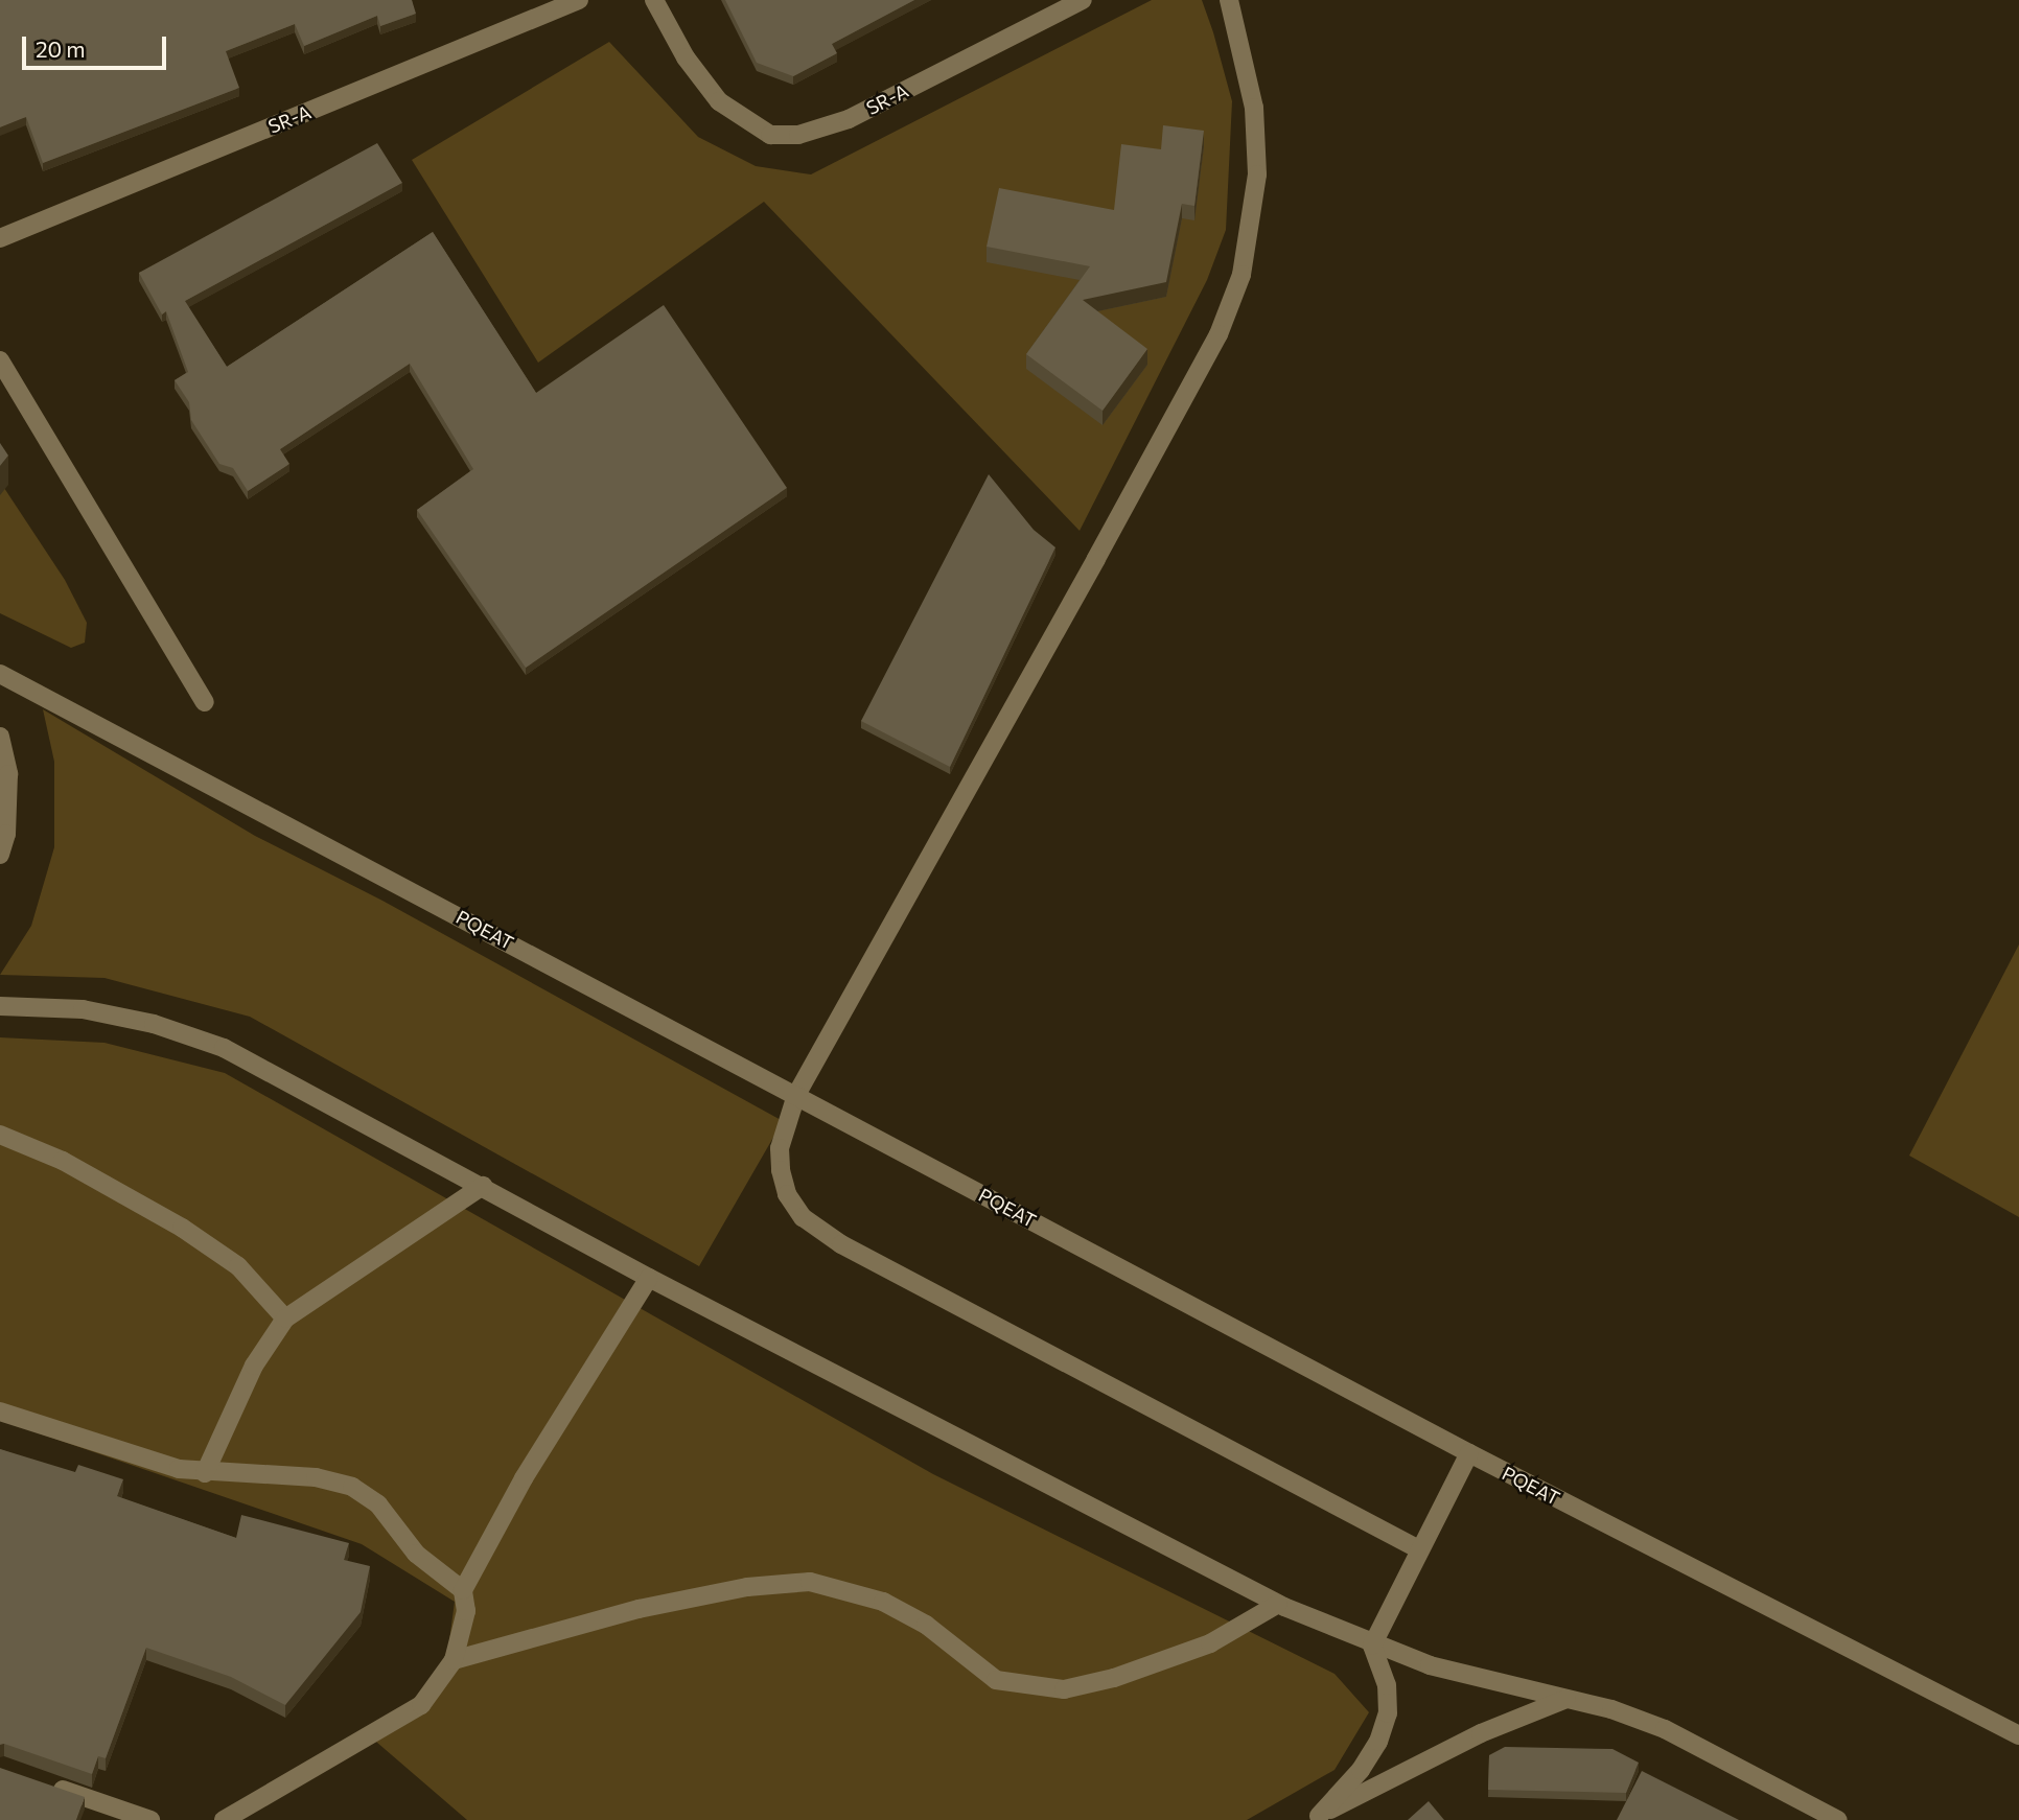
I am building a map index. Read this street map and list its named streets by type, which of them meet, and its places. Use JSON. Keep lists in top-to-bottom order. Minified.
{"streets":{"street":["SR-A","PQEAT"]},"scale_bar":"20 m"}
